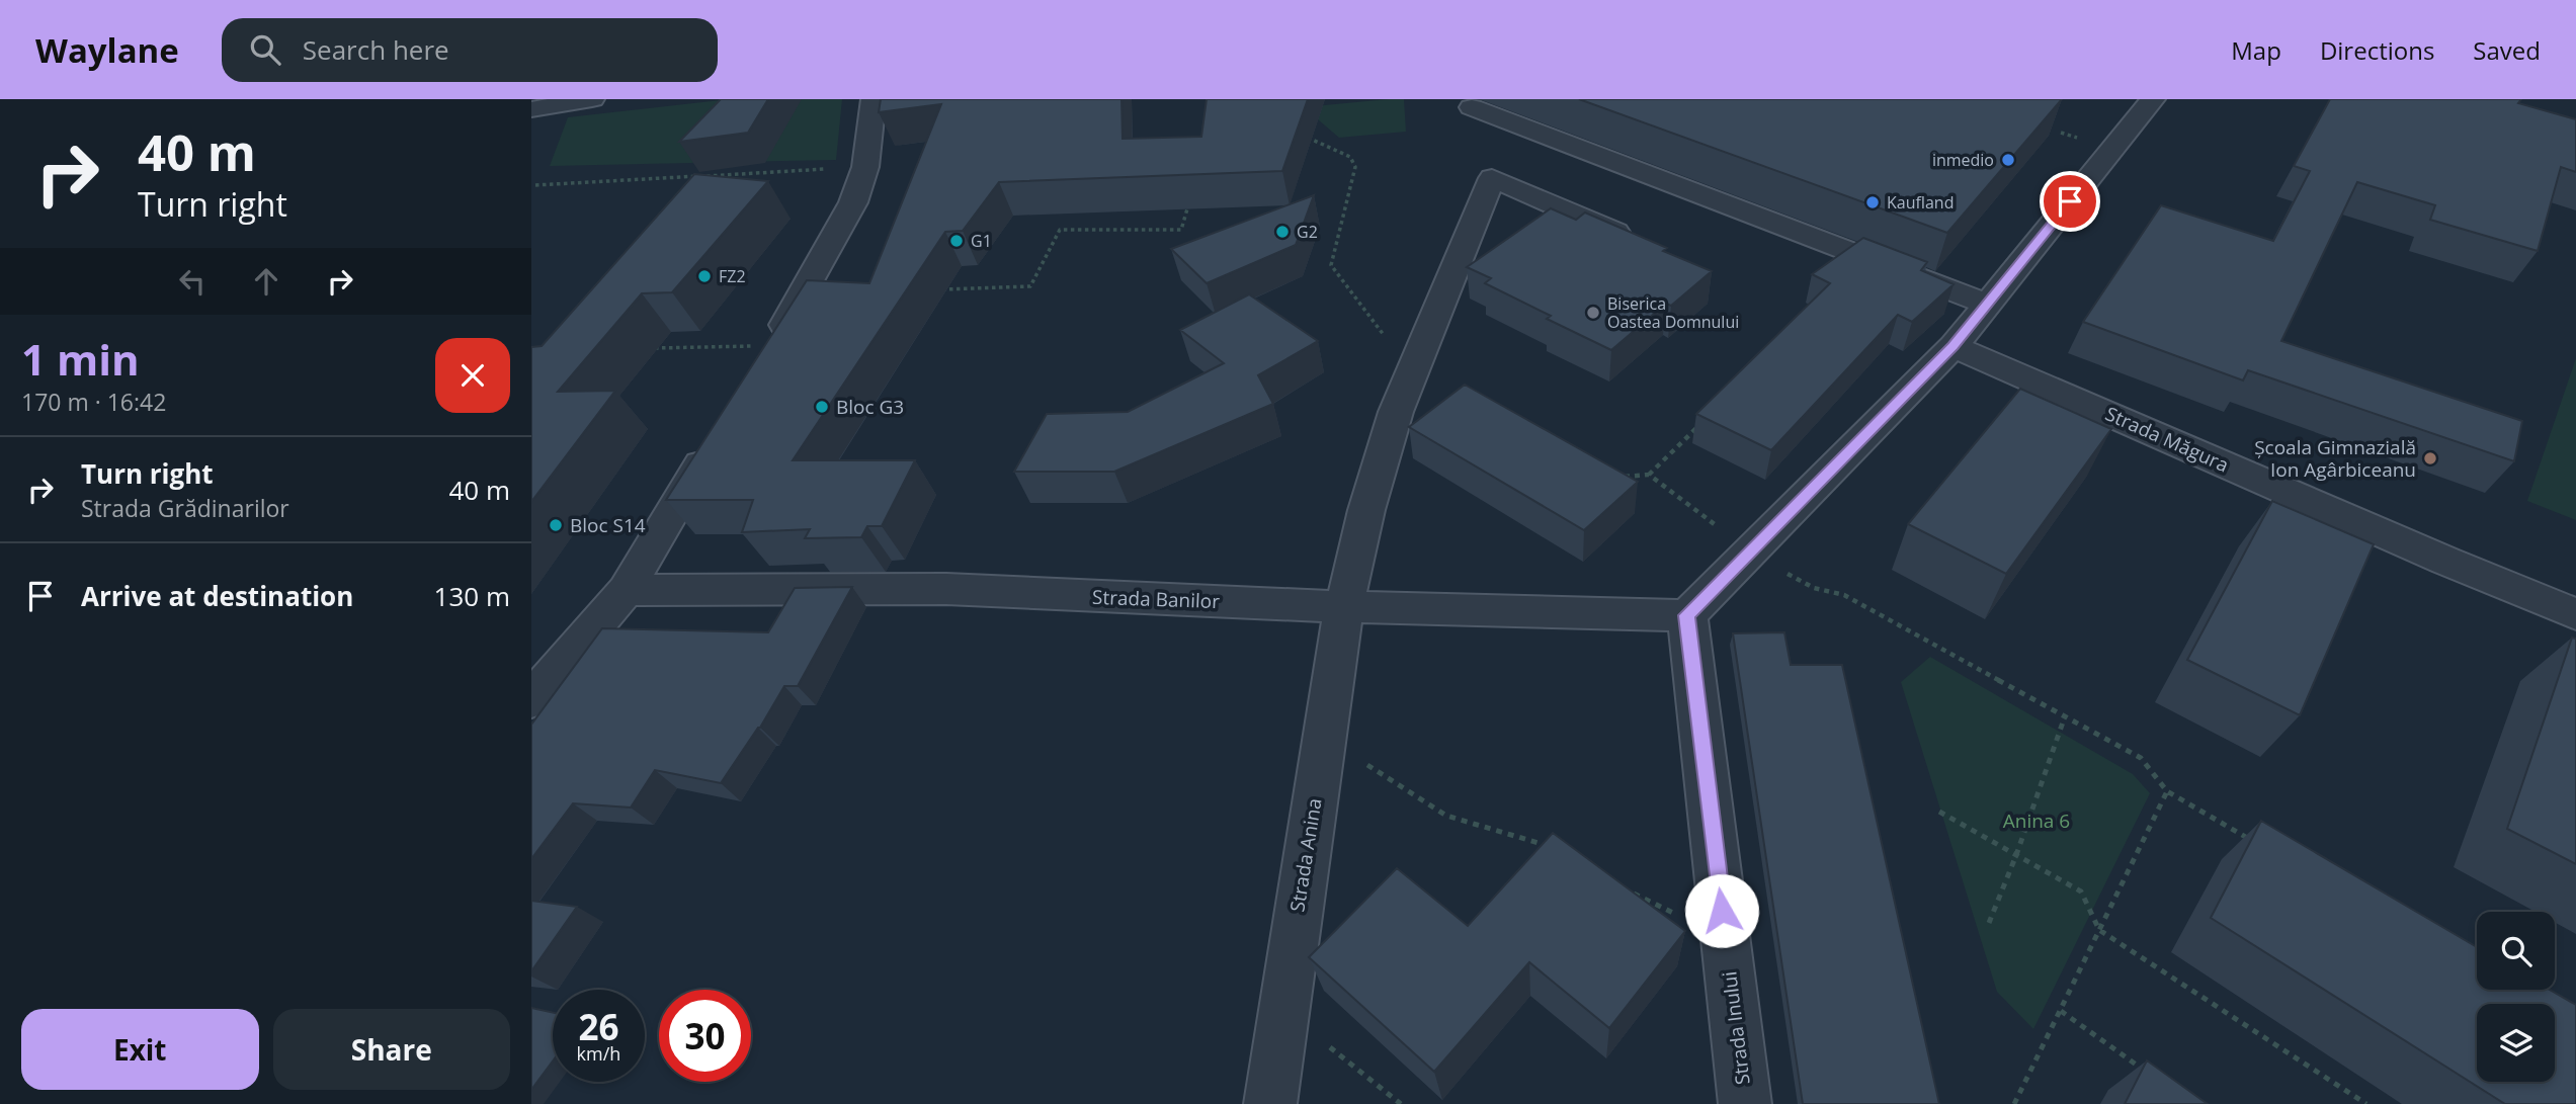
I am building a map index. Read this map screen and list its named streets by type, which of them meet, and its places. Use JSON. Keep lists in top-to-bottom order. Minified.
{"streets":{"street":["Strada Măgura","Strada Banilor","Strada Anina","Strada Inului"]},"crossings":[["Strada Banilor","Strada Anina"],["Strada Banilor","Strada Inului"]],"parks":["Anina 6"],"places":["inmedio","Kaufland","G2","G1","FZ2","Biserica Oastea Domnului","Bloc G3","Școala Gimnazială Ion Agârbiceanu","Bloc S14"],"page":{"header":"Waylane","search":"Search here","nav":["Map","Directions","Saved"],"turn":["40 m","Turn right"],"heading":["1 min","170 m · 16:42"],"list":[{"name":"Turn right","note":"Strada Grădinarilor","value":"40 m"},{"name":"Arrive at destination","value":"130 m"}],"speed":"26 km/h","limit":"30","buttons":["Exit","Share"]}}
